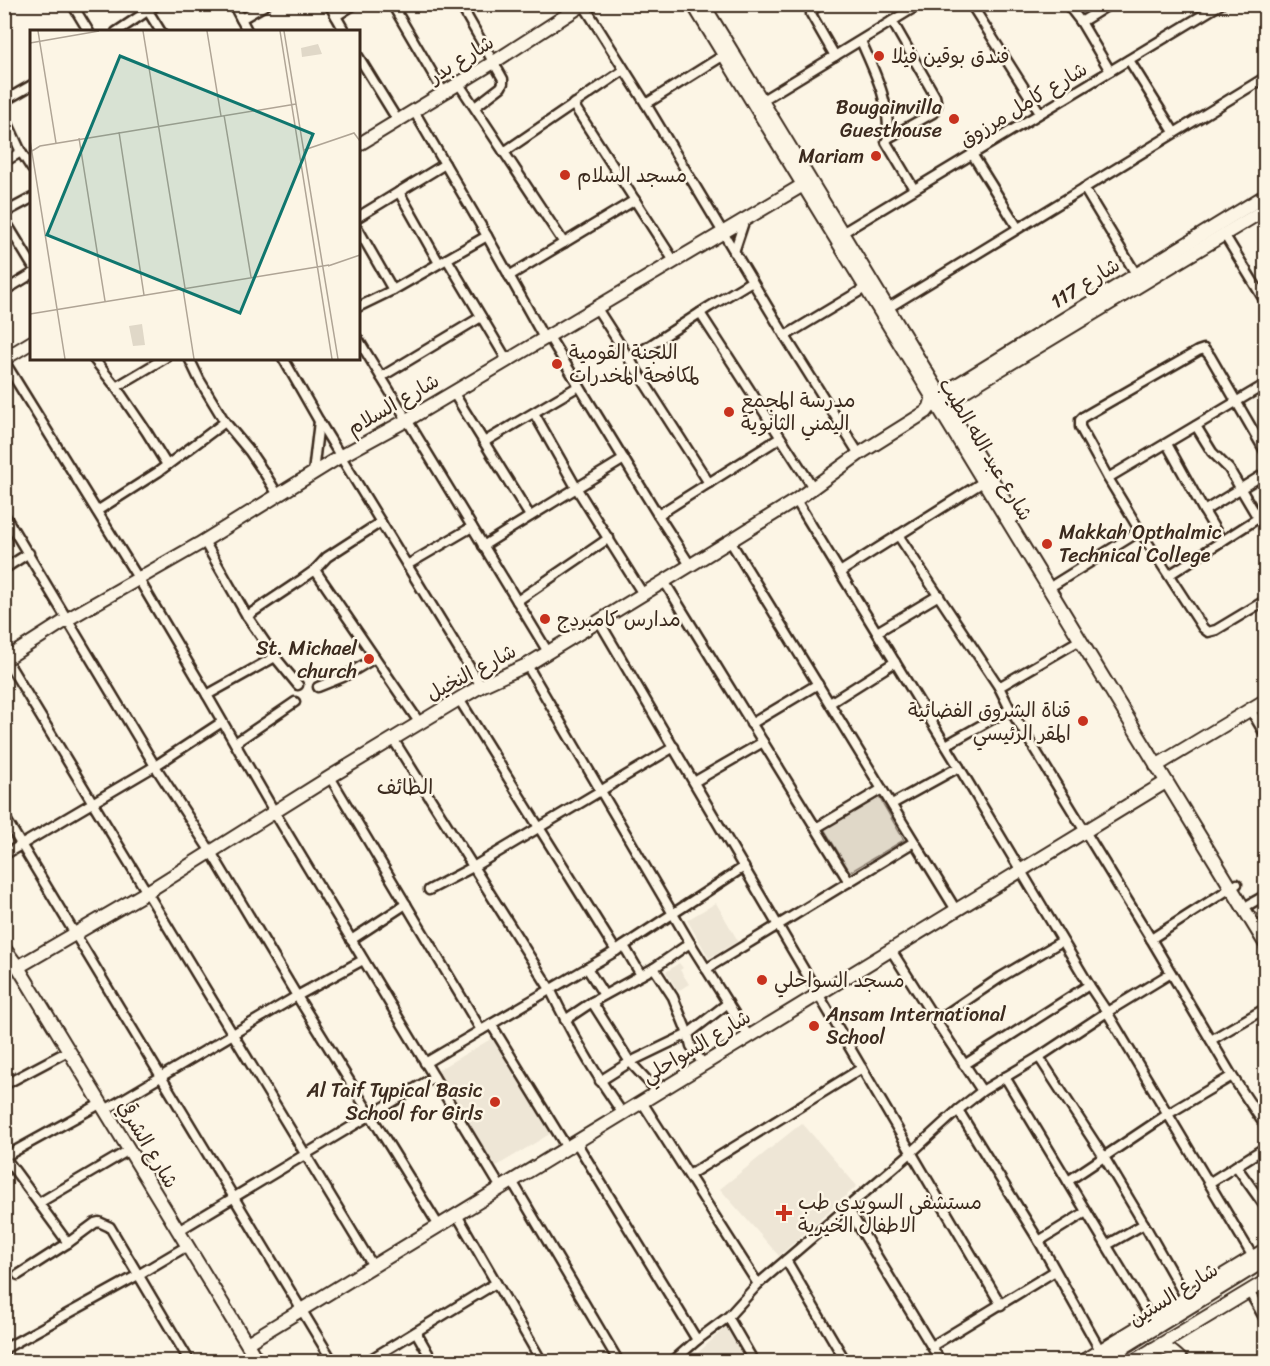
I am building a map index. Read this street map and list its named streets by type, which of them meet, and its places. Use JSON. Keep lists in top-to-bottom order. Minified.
{"streets":{"street":["شارع بدر","شارع كامل مرزوق","شارع 117","شارع السلام","شارع عبد الله الطيب","شارع النخيل","شارع السواحلي","شارع الشرقي","شارع الستين"]},"crossings":[["شارع كامل مرزوق","شارع عبد الله الطيب"],["شارع 117","شارع عبد الله الطيب"],["شارع 117","شارع النخيل"],["شارع السلام","شارع عبد الله الطيب"],["شارع عبد الله الطيب","شارع النخيل"],["شارع عبد الله الطيب","شارع السواحلي"],["شارع النخيل","شارع الشرقي"],["شارع السواحلي","شارع الشرقي"]],"districts":["الطائف"],"places":{"other":["فندق بوقين فيلا","Bougainvilla Guesthouse","Mariam","مسجد السلام","اللجنة القومية لمكافحة المخدرات","مدرسة المجمع اليمني الثانوية","Makkah Opthalmic Technical College","مدارس كامبردج","St. Michael church","قناة الشروق الفضائية المقر الرئيسي","مسجد السواحلي","Ansam International School","Al Taif Typical Basic School for Girls"],"health":["مستشفى السويدي طب الاطفال الخيرية"]}}
